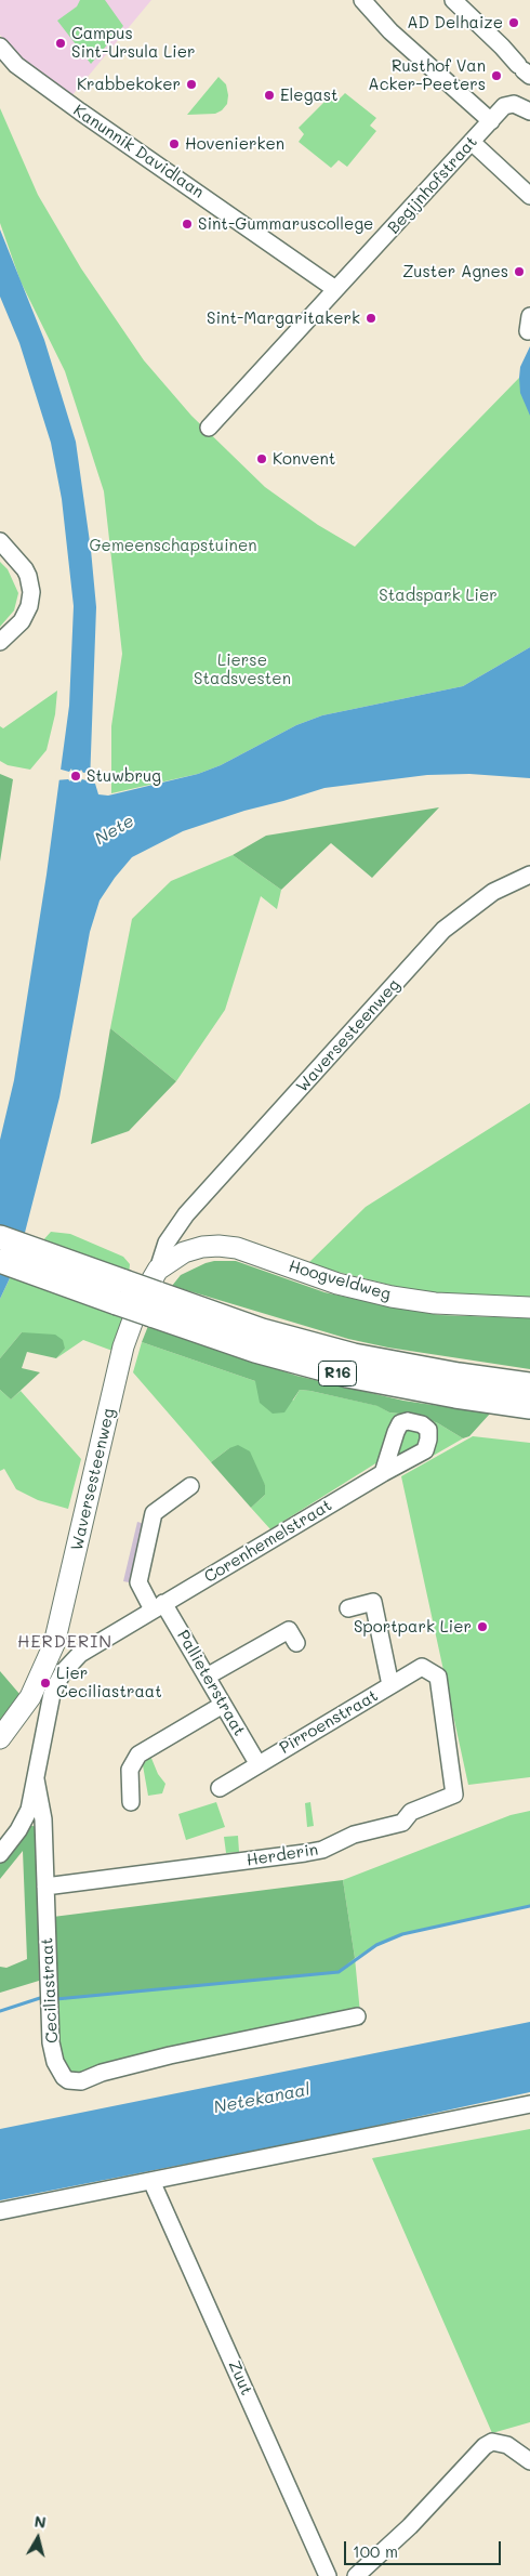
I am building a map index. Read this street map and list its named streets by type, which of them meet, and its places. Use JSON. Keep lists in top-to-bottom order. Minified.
{"streets":{"highway":["R16"],"main road":["Waversesteenweg","Hoogveldweg"],"street":["Kanunnik Davidlaan","Begijnhofstraat","Corenhemelstraat","Pallieterstraat","Pirroenstraat","Herderin","Ceciliastraat","Zuut"]},"crossings":[["Kanunnik Davidlaan","Begijnhofstraat"],["Waversesteenweg","Hoogveldweg"],["Corenhemelstraat","Pallieterstraat"],["Corenhemelstraat","Ceciliastraat"],["Pallieterstraat","Pirroenstraat"],["Pirroenstraat","Herderin"],["Herderin","Ceciliastraat"]],"districts":["HERDERIN"],"water":["Nete","Netekanaal"],"parks":["Gemeenschapstuinen","Stadspark Lier","Lierse Stadsvesten"],"places":["AD Delhaize","Campus Sint-Ursula Lier","Rusthof Van Acker-Peeters","Krabbekoker","Elegast","Hovenierken","Sint-Gummaruscollege","Zuster Agnes","Sint-Margaritakerk","Konvent","Stuwbrug","Sportpark Lier","Lier Ceciliastraat"],"scale_bar":"100 m","north":"top"}
